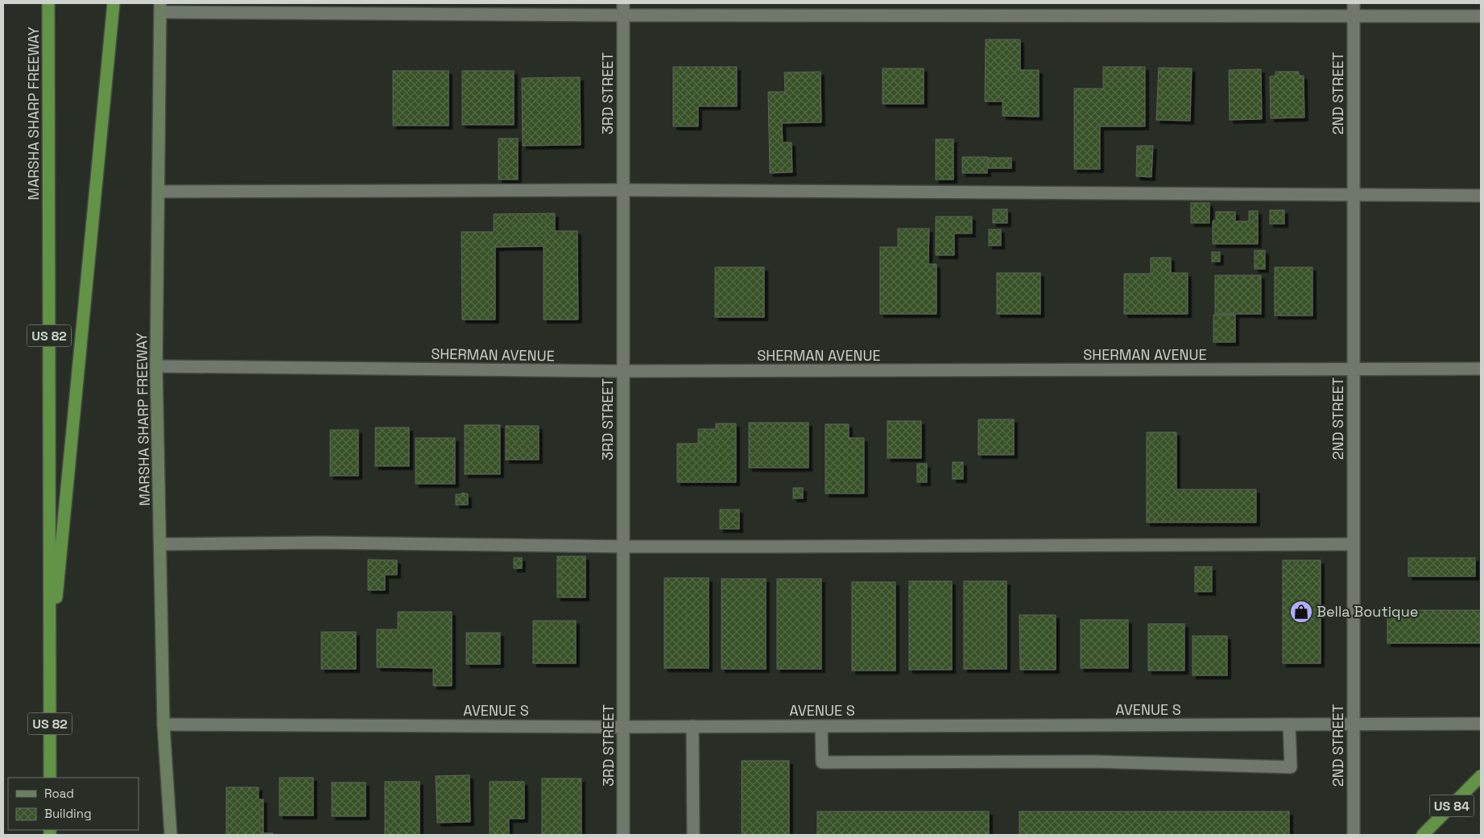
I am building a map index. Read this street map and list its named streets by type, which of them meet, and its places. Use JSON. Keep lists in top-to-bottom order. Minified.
{"streets":{"highway":["MARSHA SHARP FREEWAY","US 82","US 84"],"street":["3RD STREET","2ND STREET","SHERMAN AVENUE","AVENUE S"]},"crossings":[["3RD STREET","SHERMAN AVENUE"],["3RD STREET","AVENUE S"],["2ND STREET","SHERMAN AVENUE"],["2ND STREET","AVENUE S"],["MARSHA SHARP FREEWAY","SHERMAN AVENUE"],["MARSHA SHARP FREEWAY","AVENUE S"]],"places":{"shop":["Bella Boutique"]},"legend":["Road","Building"]}
